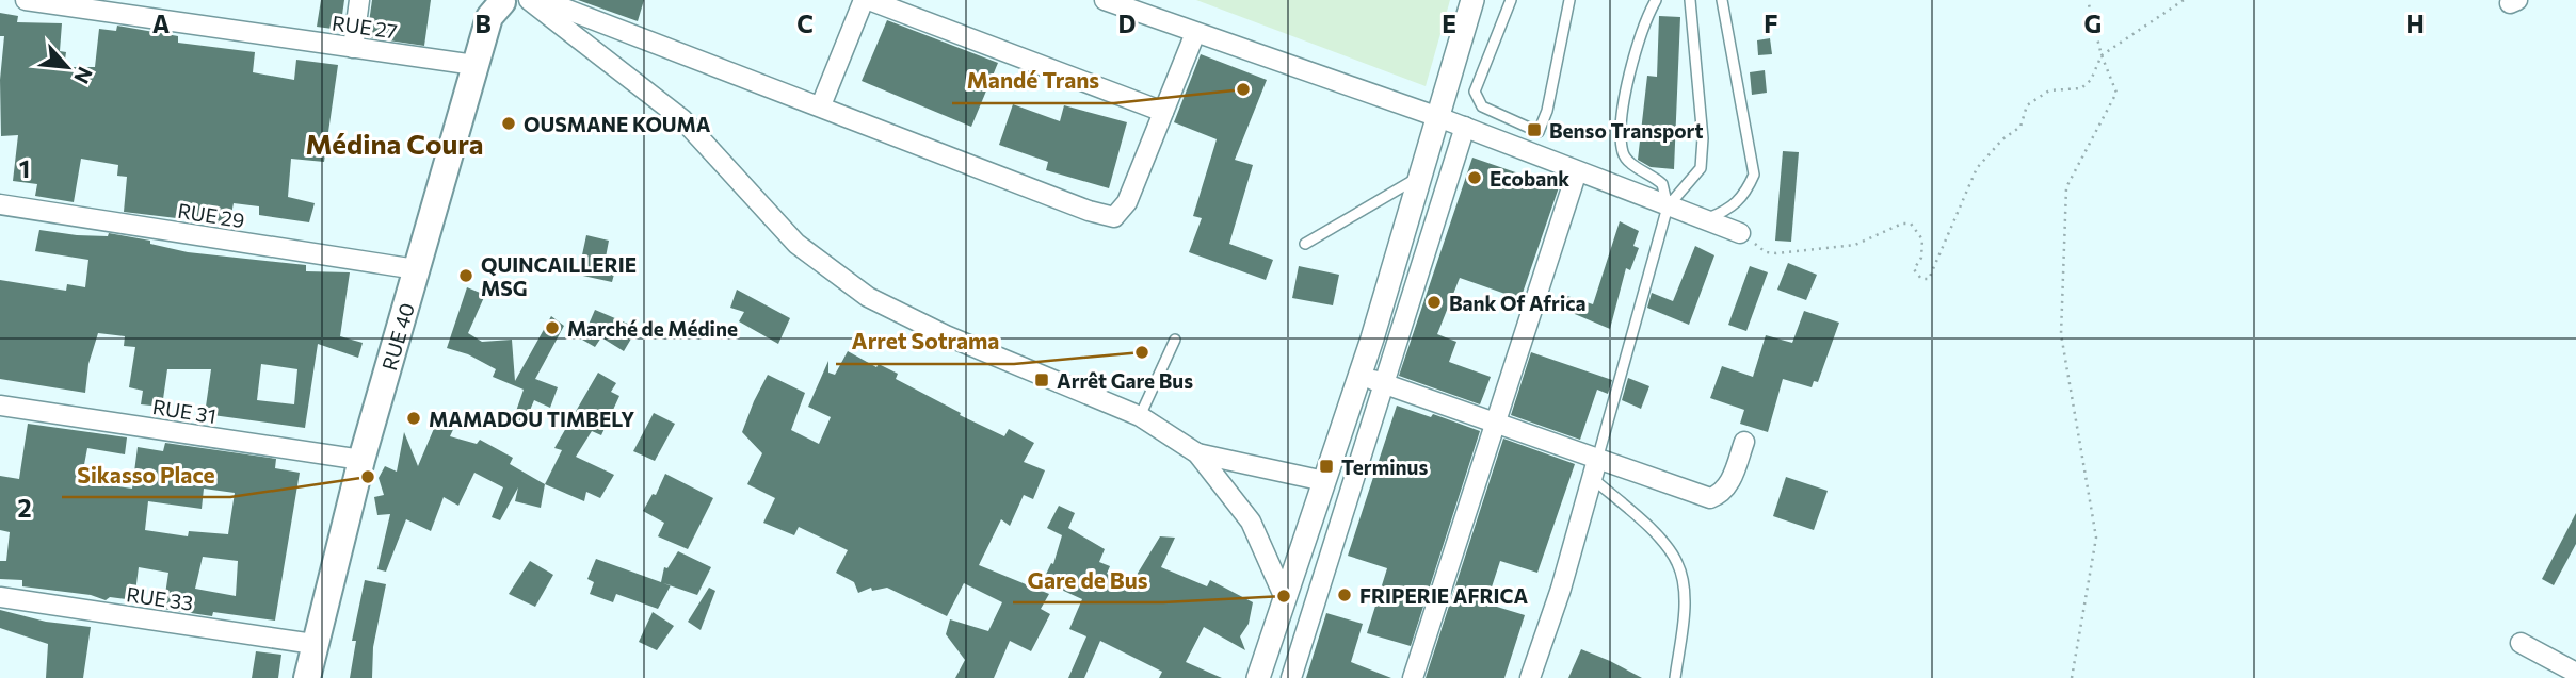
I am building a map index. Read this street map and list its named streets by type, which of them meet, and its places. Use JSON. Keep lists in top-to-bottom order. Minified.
{"streets":{"main road":["RUE 40"],"street":["RUE 27","RUE 29","RUE 31","RUE 33"]},"crossings":[["RUE 27","RUE 40"],["RUE 29","RUE 40"],["RUE 40","RUE 31"],["RUE 40","RUE 33"]],"districts":["Médina Coura"],"places":{"other":["Mandé Trans","OUSMANE KOUMA","Ecobank","QUINCAILLERIE MSG","Bank Of Africa","Marché de Médine","Arret Sotrama","MAMADOU TIMBELY","Sikasso Place","FRIPERIE AFRICA","Gare de Bus"],"transit":["Benso Transport","Arrêt Gare Bus","Terminus"]},"north":"bottom right","grid":{"columns":["A","B","C","D","E","F","G","H"],"rows":["1","2"]}}
